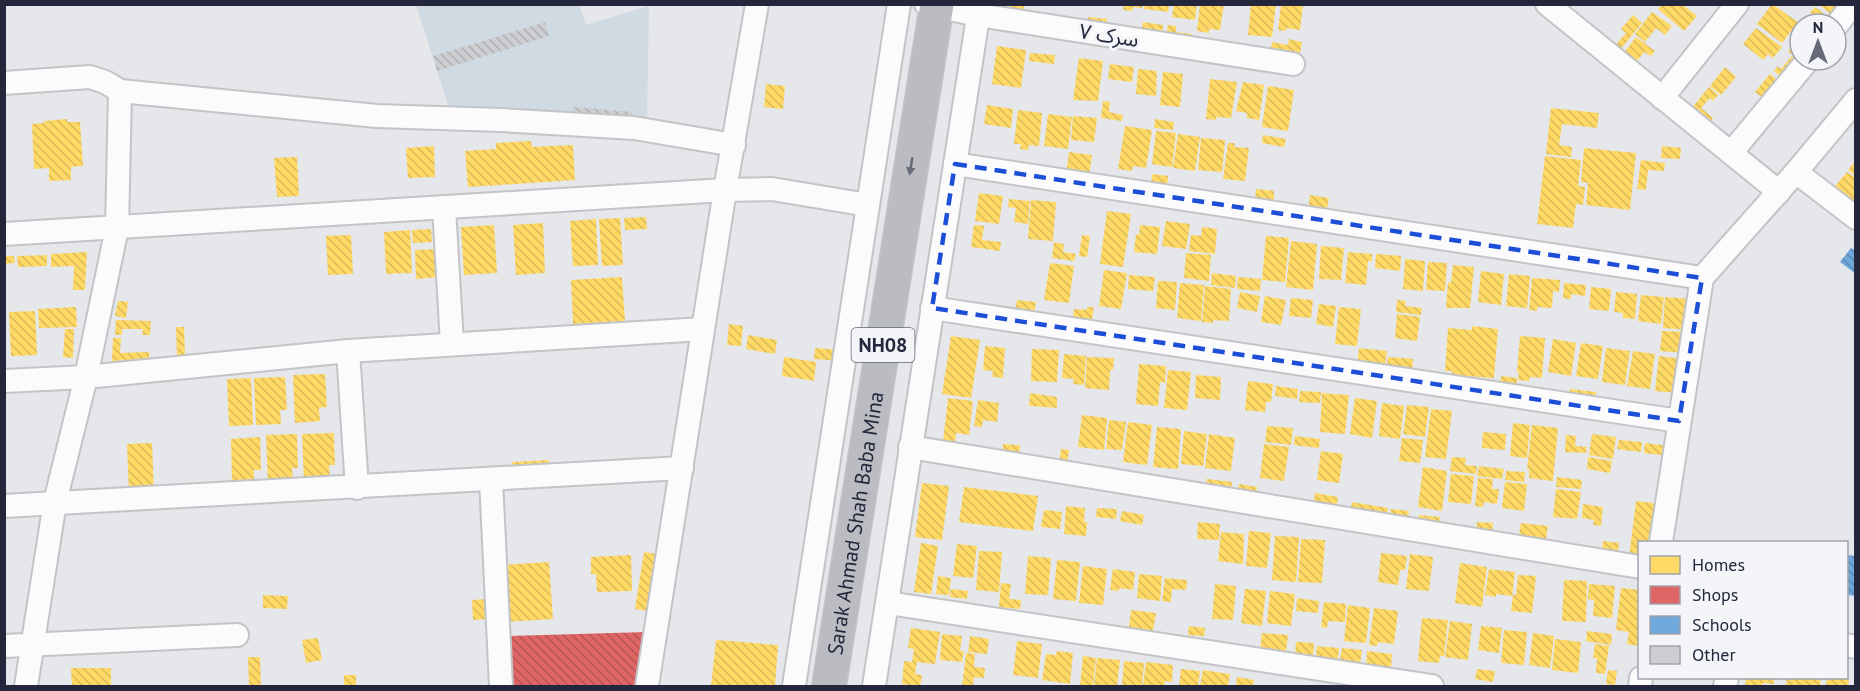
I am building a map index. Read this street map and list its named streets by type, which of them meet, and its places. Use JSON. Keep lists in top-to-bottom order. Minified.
{"streets":{"highway":["NH08","Sarak Ahmad Shah Baba Mina"],"street":["سرک ۷"]},"crossings":[["سرک ۷","NH08"],["سرک ۷","Sarak Ahmad Shah Baba Mina"],["NH08","Sarak Ahmad Shah Baba Mina"]],"legend":["Homes","Shops","Schools","Other"],"north":"top"}
